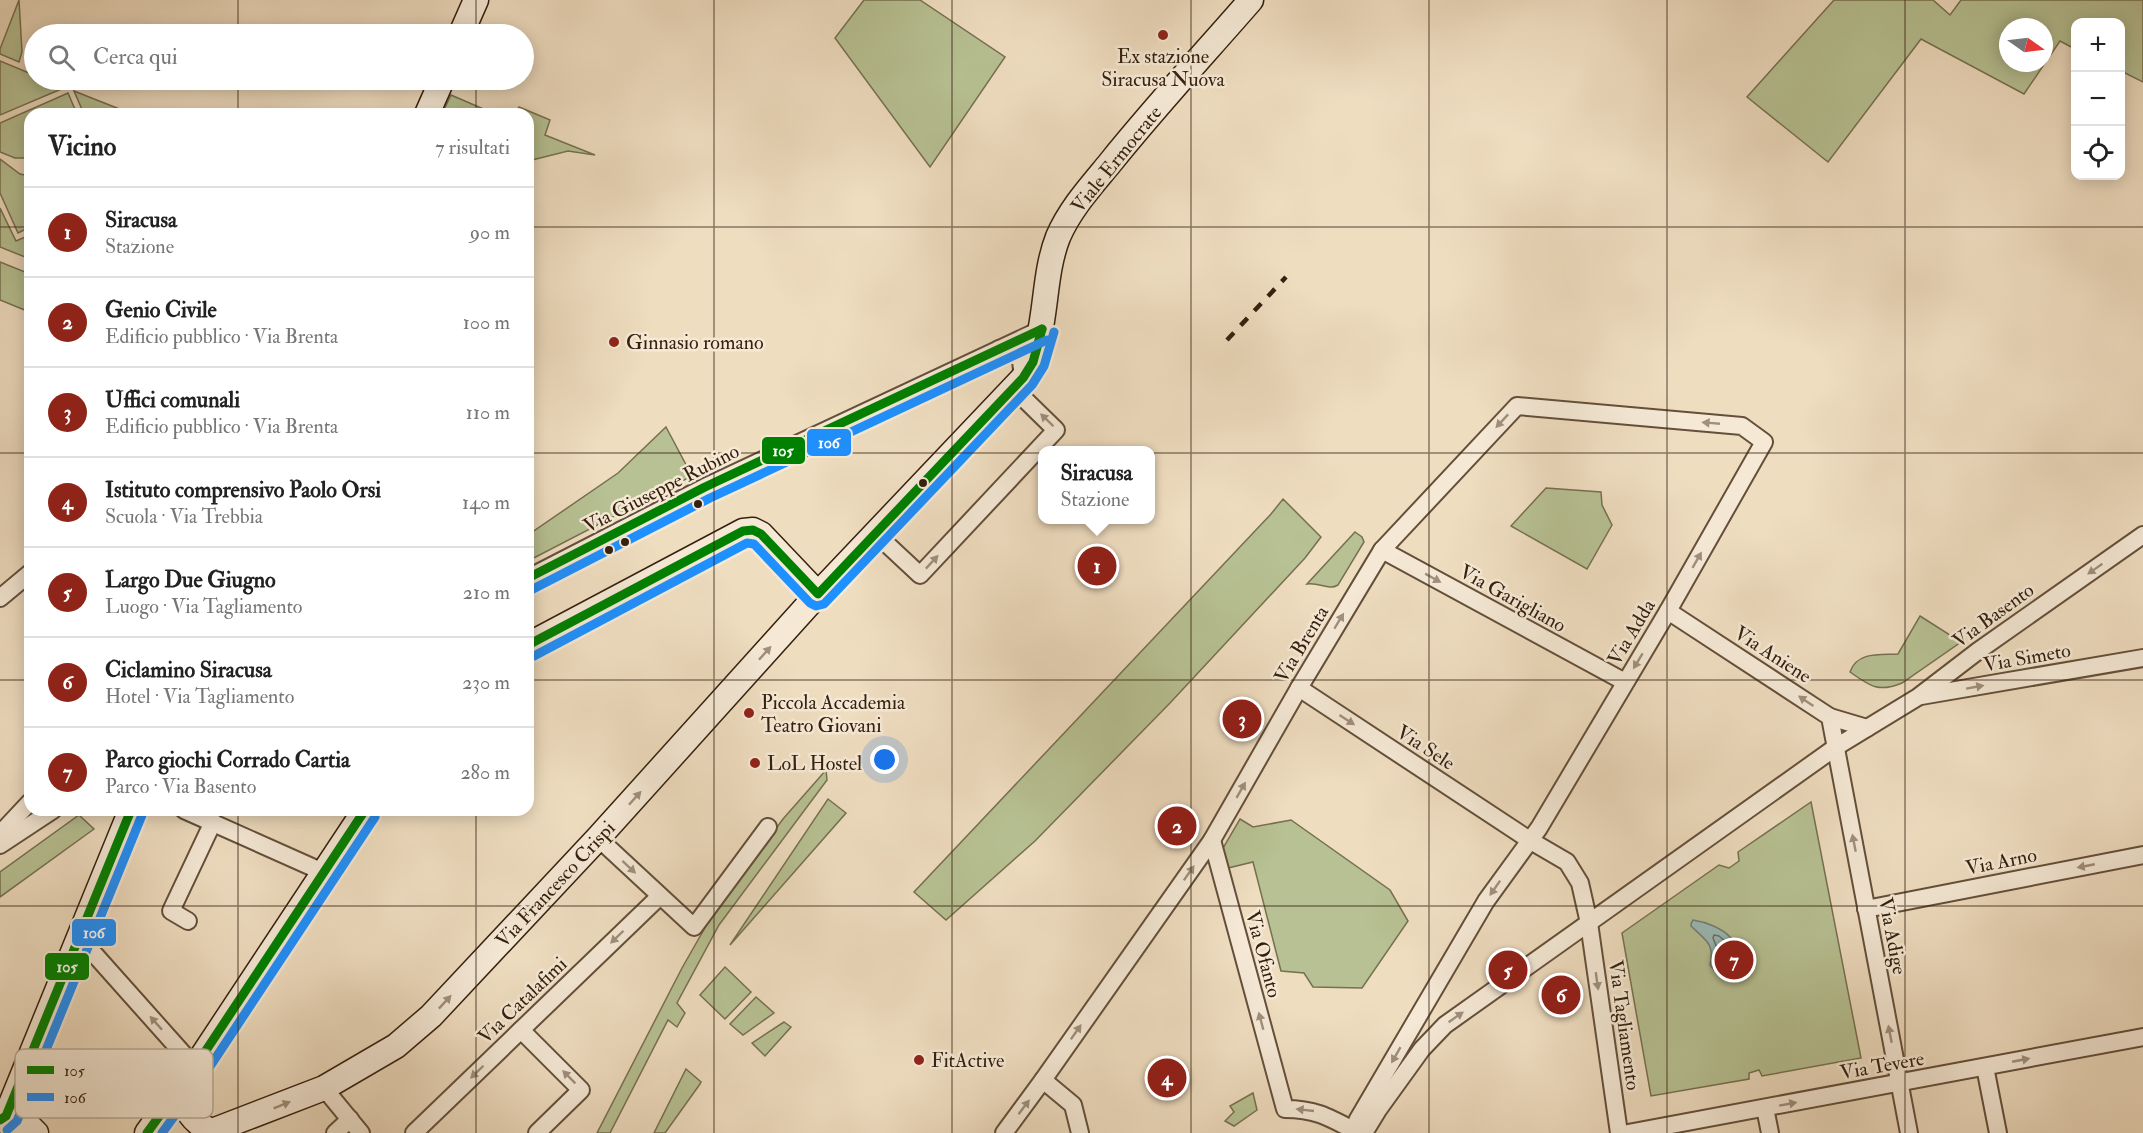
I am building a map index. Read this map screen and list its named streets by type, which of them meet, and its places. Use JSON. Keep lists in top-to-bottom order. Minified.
{"streets":{"main road":["Viale Ermocrate","Via Francesco Crispi"],"street":["Via Giuseppe Rubino","Via Garigliano","Via Basento","Via Adda","Via Brenta","Via Aniene","Via Simeto","Via Sele","Via Arno","Via Adige","Via Ofanto","Via Catalafimi","Via Tagliamento","Via Tevere"]},"crossings":[["Viale Ermocrate","Via Giuseppe Rubino"],["Viale Ermocrate","Via Francesco Crispi"],["Via Garigliano","Via Adda"],["Via Garigliano","Via Brenta"],["Via Basento","Via Aniene"],["Via Basento","Via Simeto"],["Via Basento","Via Adige"],["Via Adda","Via Brenta"],["Via Adda","Via Aniene"],["Via Adda","Via Sele"],["Via Adda","Via Ofanto"],["Via Brenta","Via Sele"],["Via Brenta","Via Ofanto"],["Via Sele","Via Tagliamento"],["Via Arno","Via Adige"],["Via Adige","Via Tevere"]],"one_way":["Via Garigliano","Via Basento","Via Aniene","Via Simeto","Via Sele","Via Arno","Via Adige","Via Ofanto","Via Catalafimi","Via Tagliamento","Via Tevere"],"places":["Ex stazione Siracusa Nuova","Ginnasio romano","Piccola Accademia Teatro Giovani","LoL Hostel","FitActive"],"lines":["transit line 105","transit line 106"],"legend":["105","106"],"north":"right","page":{"map_buttons":["+","−"],"search":"Cerca qui","heading":["Vicino","7 risultati"],"list":[{"mark":"1","name":"Siracusa","note":"Stazione","value":"90 m"},{"mark":"2","name":"Genio Civile","note":"Edificio pubblico · Via Brenta","value":"100 m"},{"mark":"3","name":"Uffici comunali","note":"Edificio pubblico · Via Brenta","value":"110 m"},{"mark":"4","name":"Istituto comprensivo Paolo Orsi","note":"Scuola · Via Trebbia","value":"140 m"},{"mark":"5","name":"Largo Due Giugno","note":"Luogo · Via Tagliamento","value":"210 m"},{"mark":"6","name":"Ciclamino Siracusa","note":"Hotel · Via Tagliamento","value":"230 m"},{"mark":"7","name":"Parco giochi Corrado Cartia","note":"Parco · Via Basento","value":"280 m"}],"popup":["Siracusa","Stazione"],"pins":["1","3","2","7","5","6","4"]}}
